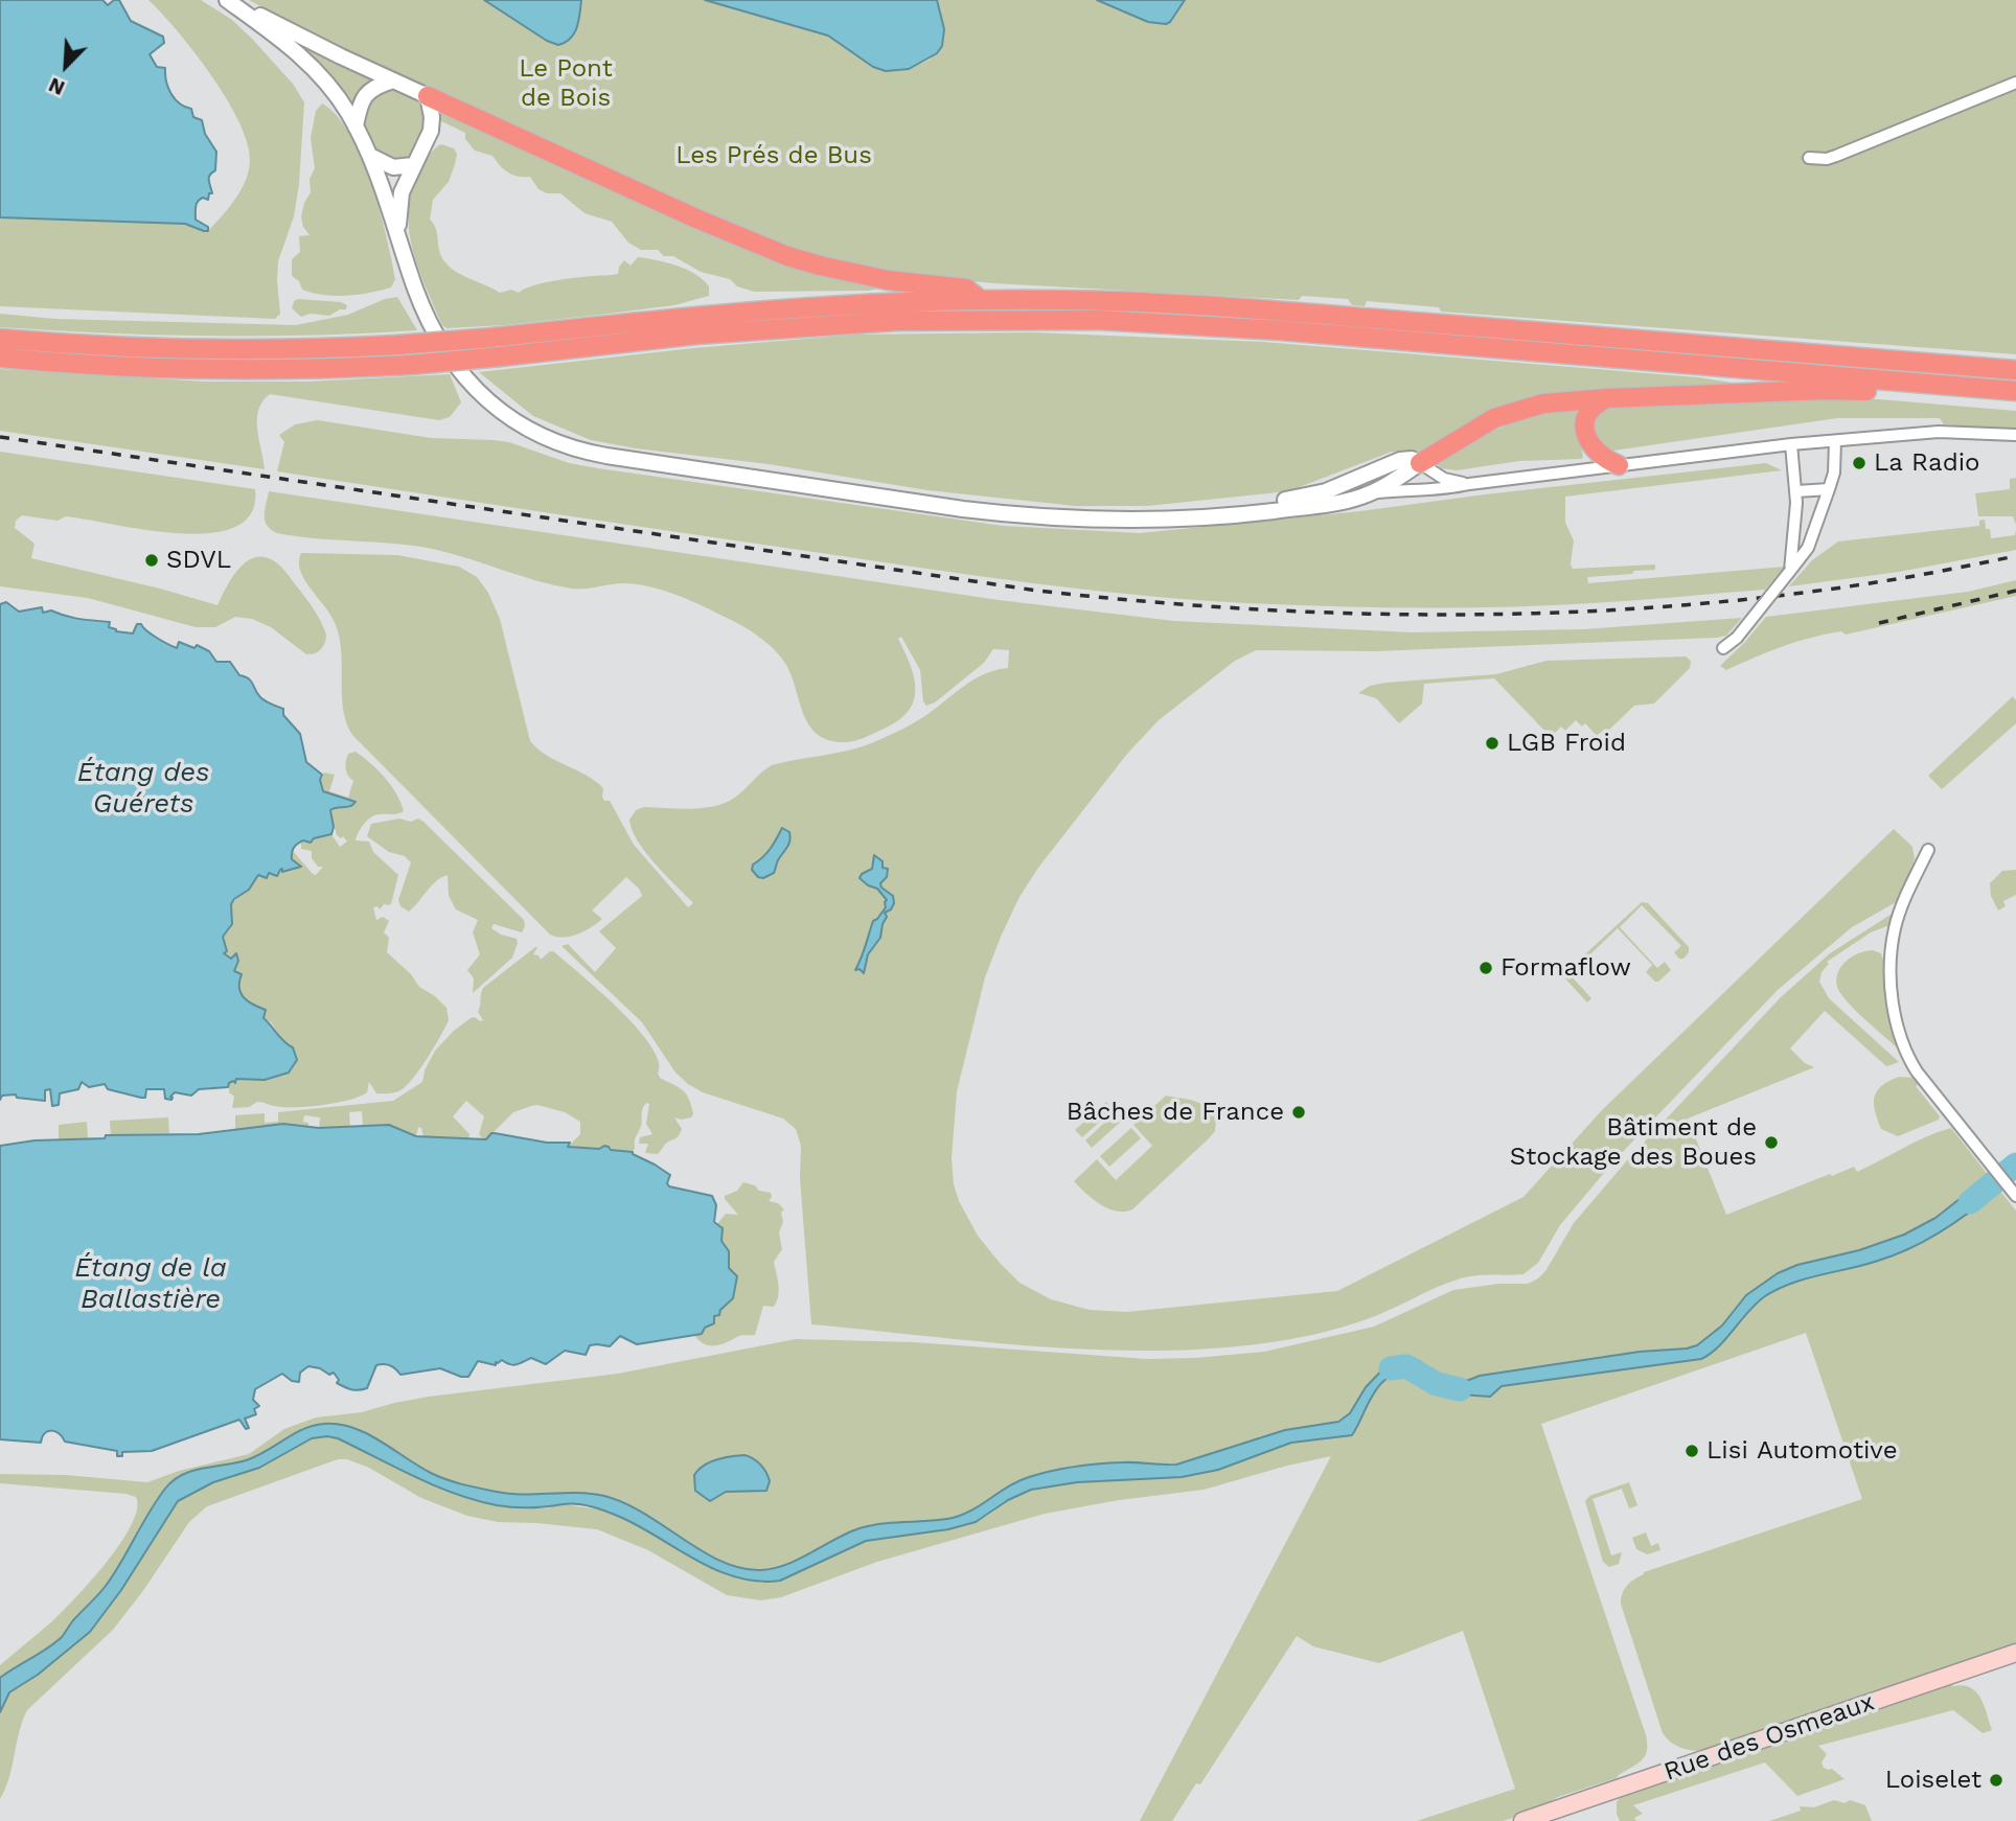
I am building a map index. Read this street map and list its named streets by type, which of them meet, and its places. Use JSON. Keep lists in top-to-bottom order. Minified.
{"streets":{"main road":["Rue des Osmeaux"]},"water":["Étang des Guérets","Étang de la Ballastière"],"parks":["Le Pont de Bois","Les Prés de Bus"],"places":["La Radio","SDVL","LGB Froid","Formaflow","Bâches de France","Bâtiment de Stockage des Boues","Lisi Automotive","Loiselet"],"north":"bottom left"}
